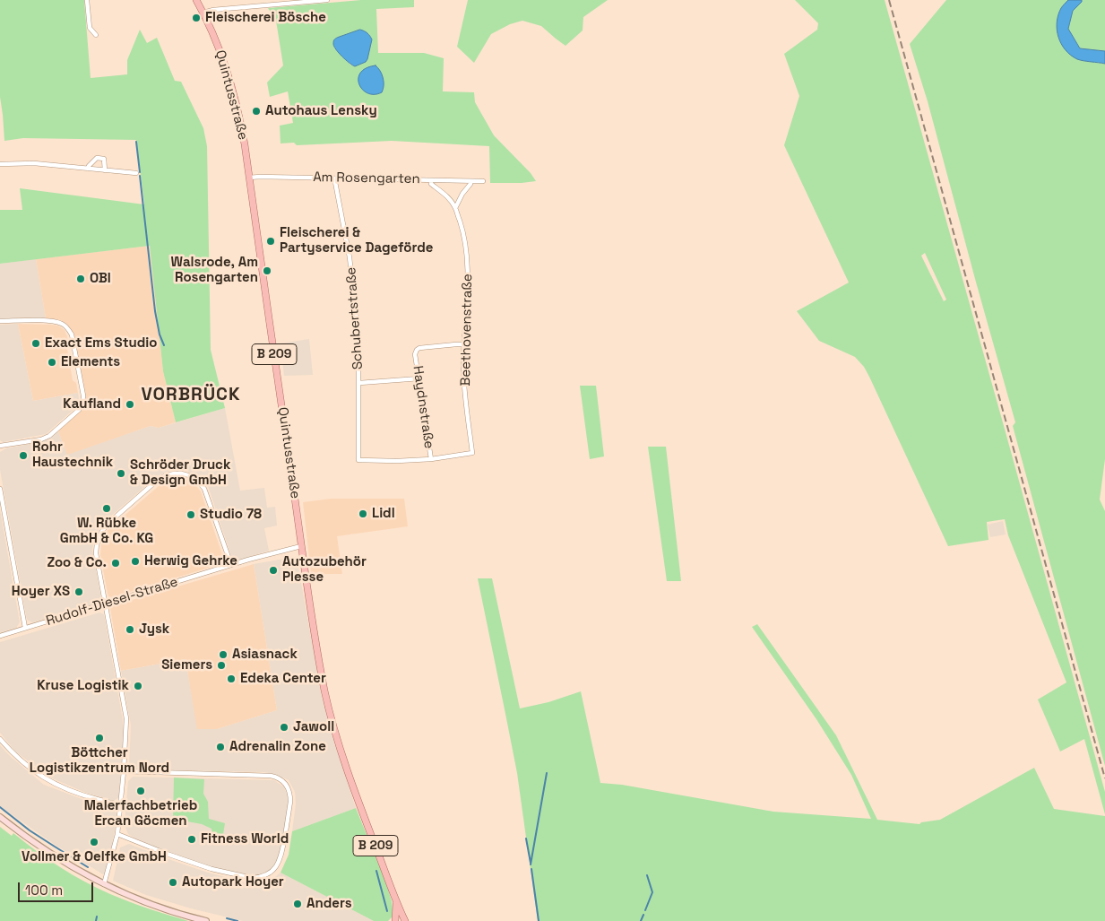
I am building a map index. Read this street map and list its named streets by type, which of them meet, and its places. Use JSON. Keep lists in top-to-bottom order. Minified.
{"streets":{"main road":["Quintusstraße","B 209"],"street":["Am Rosengarten","Schubertstraße","Beethovenstraße","Haydnstraße","Rudolf-Diesel-Straße"]},"crossings":[["Quintusstraße","Am Rosengarten"],["Quintusstraße","Rudolf-Diesel-Straße"],["Am Rosengarten","Schubertstraße"],["Am Rosengarten","Beethovenstraße"],["Schubertstraße","Beethovenstraße"],["Schubertstraße","Haydnstraße"],["Beethovenstraße","Haydnstraße"]],"districts":["VORBRÜCK"],"places":["Fleischerei Bösche","Autohaus Lensky","Fleischerei & Partyservice Dageförde","Walsrode, Am Rosengarten","OBI","Exact Ems Studio","Elements","Kaufland","Rohr Haustechnik","Schröder Druck & Design GmbH","W. Rübke GmbH & Co. KG","Lidl","Studio 78","Herwig Gehrke","Zoo & Co.","Autozubehör Plesse","Hoyer XS","Jysk","Asiasnack","Siemers","Edeka Center","Kruse Logistik","Jawoll","Böttcher Logistikzentrum Nord","Adrenalin Zone","Malerfachbetrieb Ercan Göcmen","Fitness World","Vollmer & Oelfke GmbH","Autopark Hoyer","Anders"],"scale_bar":"100 m"}
